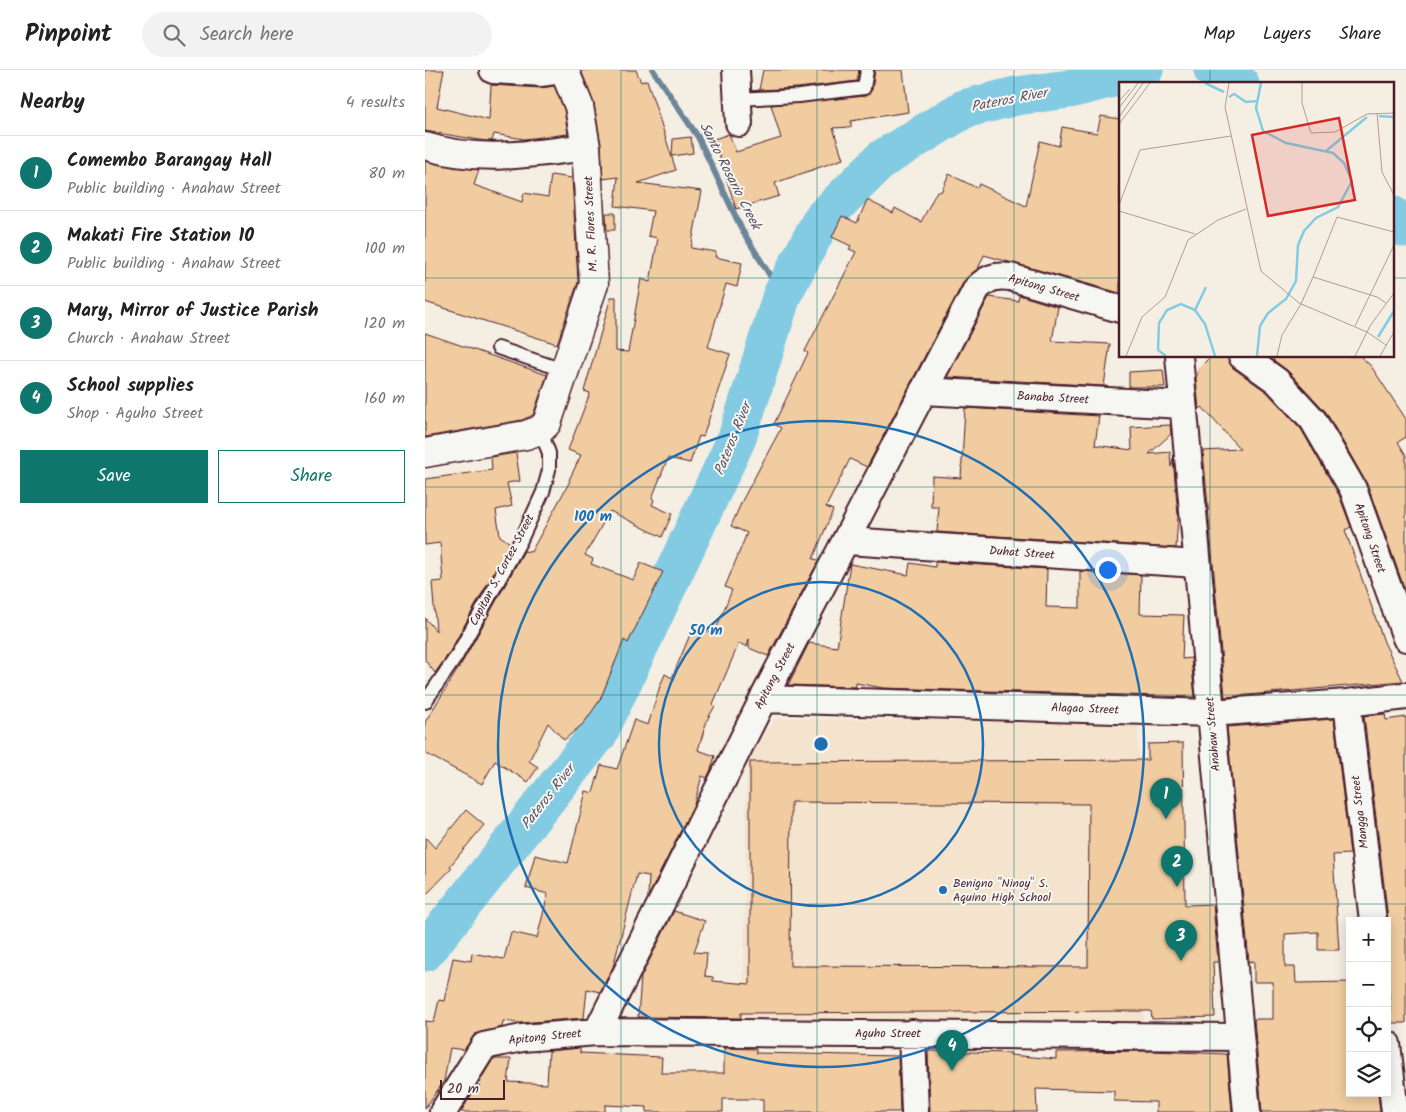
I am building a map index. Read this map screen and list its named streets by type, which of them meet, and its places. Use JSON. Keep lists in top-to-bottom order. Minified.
{"streets":{"street":["M. R. Flores Street","Apitong Street","Banaba Street","Duhat Street","Alagao Street","Anahaw Street","Mangga Street","Aguho Street"],"lane":["Capitan S. Cortez Street"]},"crossings":[["M. R. Flores Street","Capitan S. Cortez Street"],["Apitong Street","Banaba Street"],["Apitong Street","Duhat Street"],["Apitong Street","Alagao Street"],["Apitong Street","Aguho Street"],["Banaba Street","Anahaw Street"],["Duhat Street","Anahaw Street"],["Alagao Street","Anahaw Street"],["Alagao Street","Mangga Street"],["Anahaw Street","Aguho Street"]],"water":["Pateros River","Santo Rosario Creek"],"places":["Benigno \"Ninoy\" S. Aquino High School"],"scale_bar":"20 m","page":{"header":"Pinpoint","search":"Search here","nav":["Map","Layers","Share"],"heading":["Nearby","4 results"],"list":[{"mark":"1","name":"Comembo Barangay Hall","note":"Public building · Anahaw Street","value":"80 m"},{"mark":"2","name":"Makati Fire Station 10","note":"Public building · Anahaw Street","value":"100 m"},{"mark":"3","name":"Mary, Mirror of Justice Parish","note":"Church · Anahaw Street","value":"120 m"},{"mark":"4","name":"School supplies","note":"Shop · Aguho Street","value":"160 m"}],"buttons":["Save","Share"],"pins":["1","2","3","4"],"map_buttons":["+","−"],"scale":"20 m"},"rings":["100 m","50 m"]}
